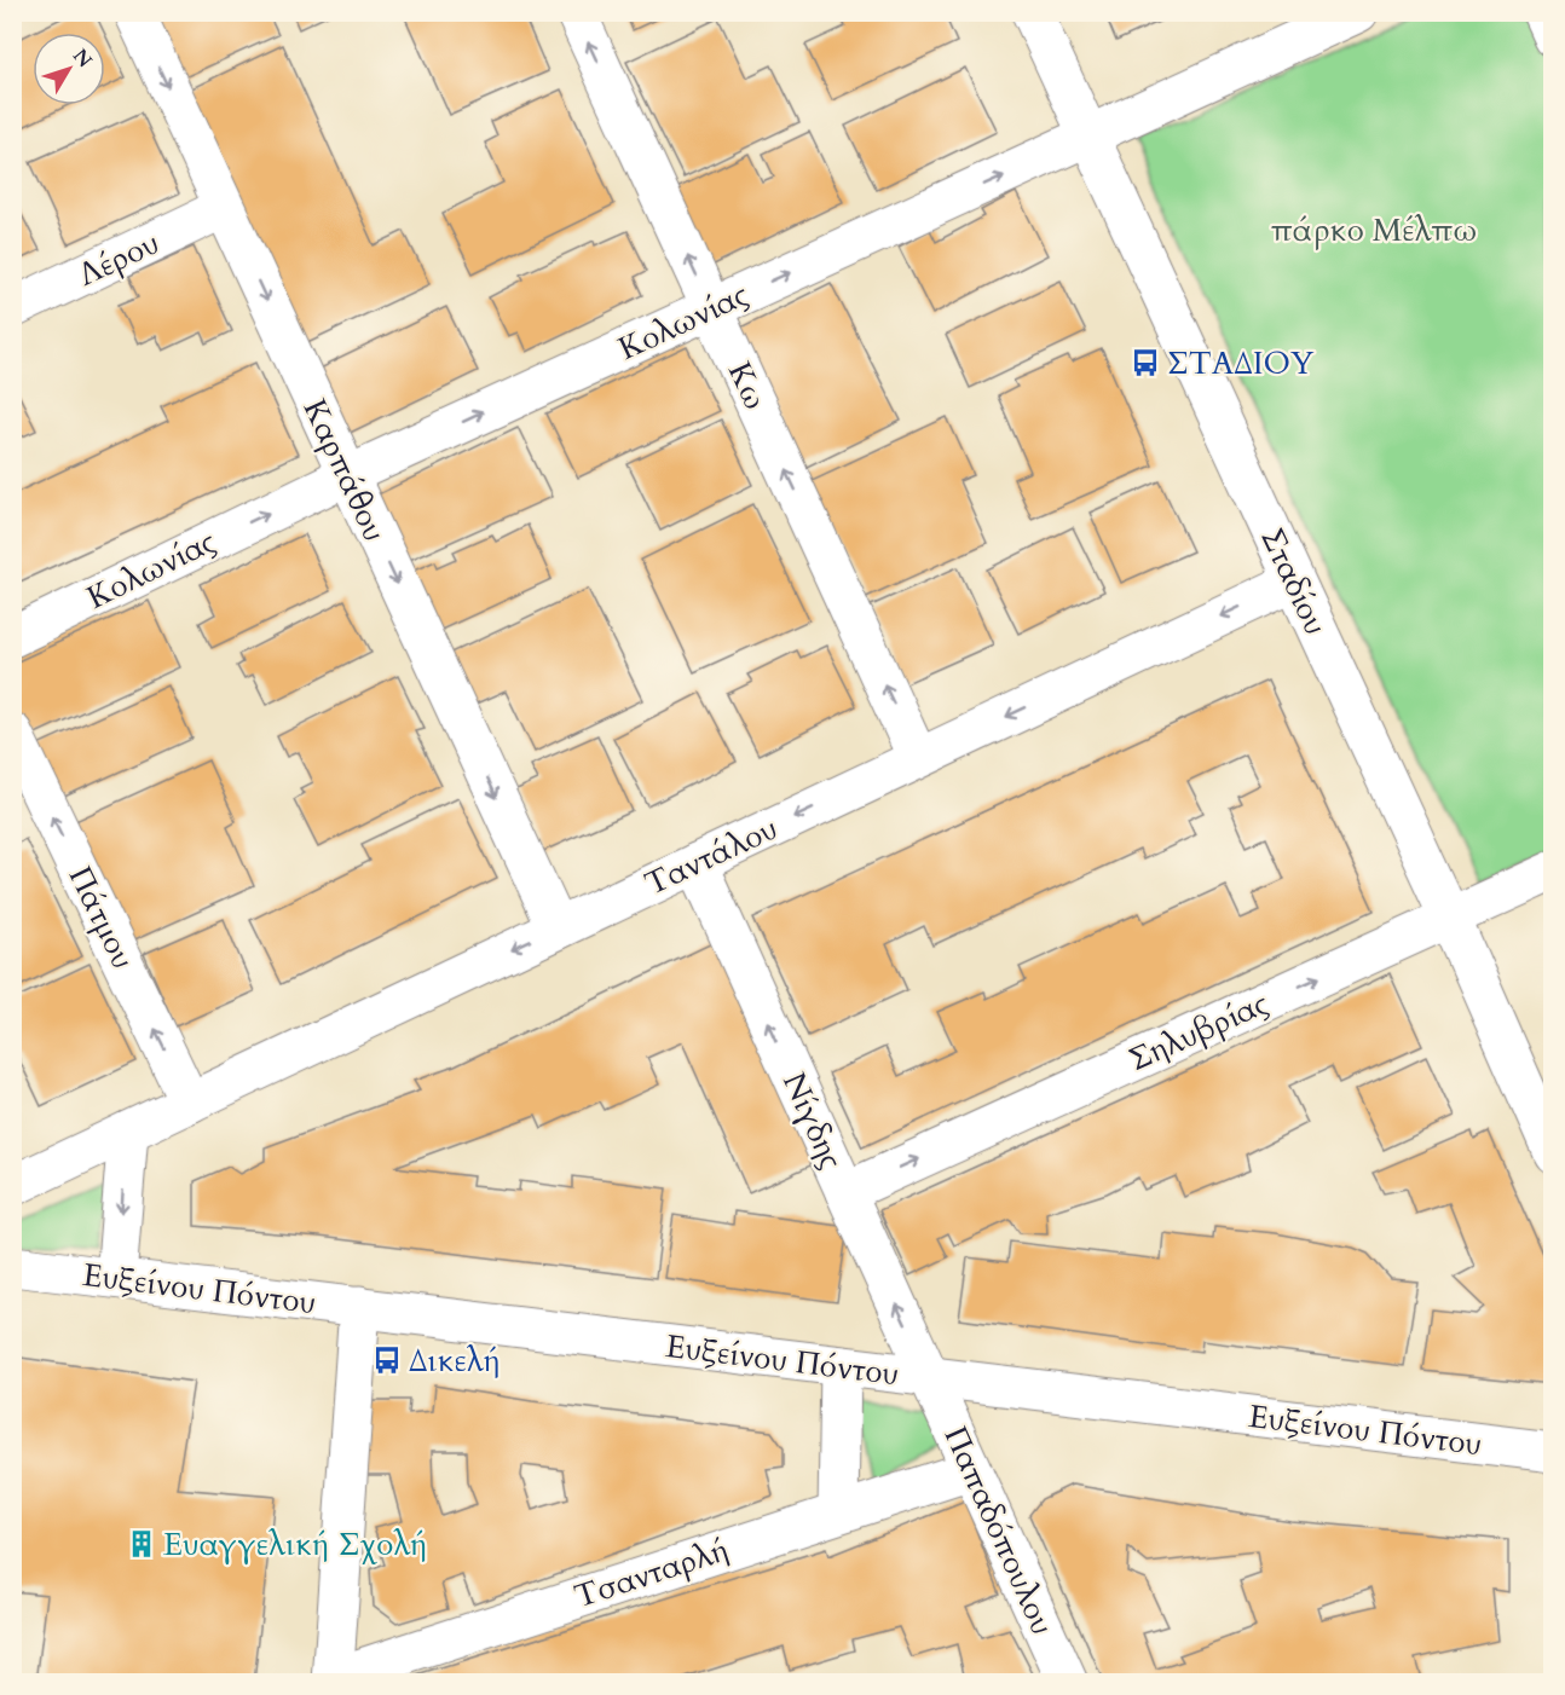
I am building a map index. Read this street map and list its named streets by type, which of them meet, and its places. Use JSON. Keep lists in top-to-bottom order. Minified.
{"streets":{"street":["Λέρου","Κολωνίας","Κω","Καρπάθου","Σταδίου","Ταντάλου","Πάτμου","Σηλυβρίας","Νίγδης","Ευξείνου Πόντου","Παπαδόπουλου","Τσανταρλή"]},"crossings":[["Λέρου","Καρπάθου"],["Κολωνίας","Κω"],["Κολωνίας","Καρπάθου"],["Κολωνίας","Σταδίου"],["Κω","Ταντάλου"],["Καρπάθου","Ταντάλου"],["Σταδίου","Ταντάλου"],["Σταδίου","Σηλυβρίας"],["Ταντάλου","Πάτμου"],["Ταντάλου","Νίγδης"],["Σηλυβρίας","Νίγδης"],["Νίγδης","Ευξείνου Πόντου"],["Νίγδης","Παπαδόπουλου"],["Ευξείνου Πόντου","Παπαδόπουλου"],["Παπαδόπουλου","Τσανταρλή"]],"one_way":["Κολωνίας","Κω","Καρπάθου","Ταντάλου","Πάτμου","Σηλυβρίας","Νίγδης"],"parks":["πάρκο Μέλπω"],"places":{"bus stop":["ΣΤΑΔΙΟΥ","Δικελή"],"building":["Ευαγγελική Σχολή"]},"north":"top right"}
